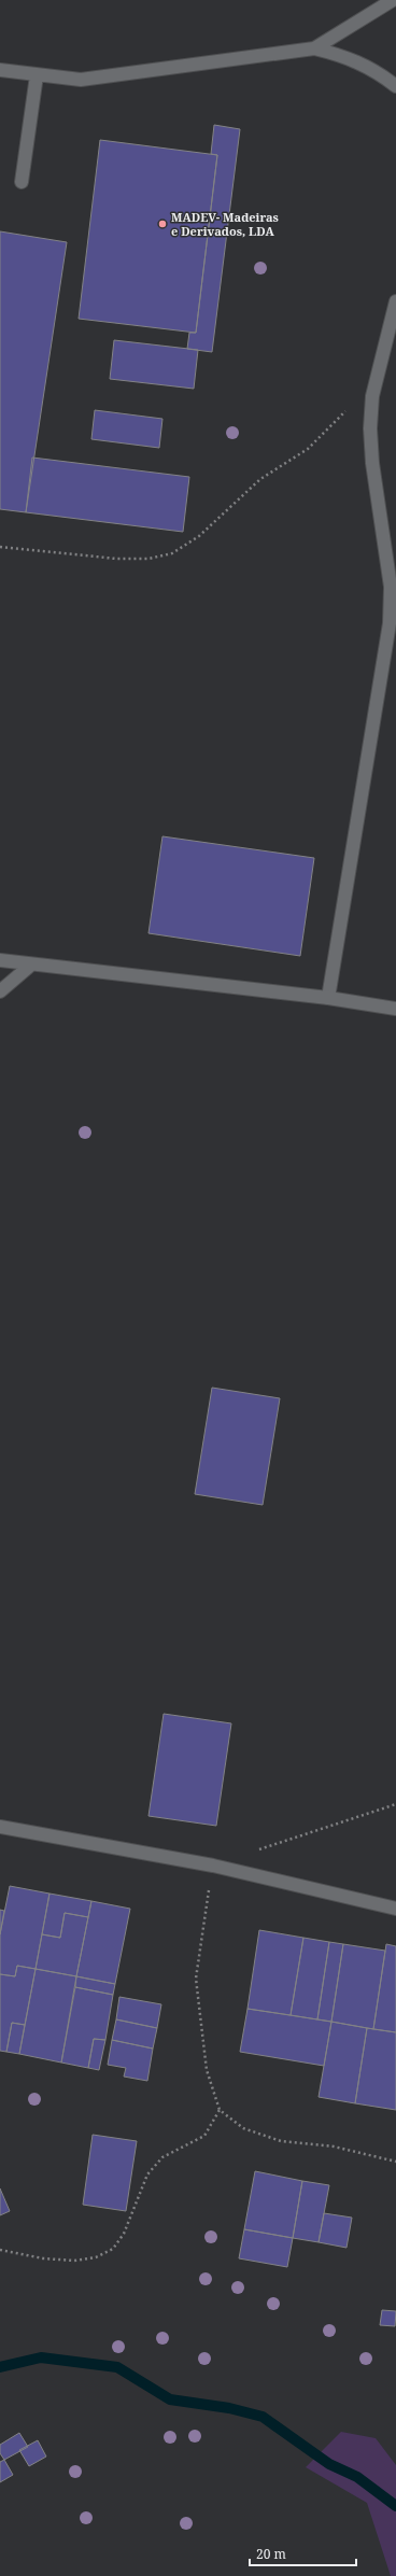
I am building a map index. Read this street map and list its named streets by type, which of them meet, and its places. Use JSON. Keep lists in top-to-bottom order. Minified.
{"places":["MADEV- Madeiras e Derivados, LDA"],"scale_bar":"20 m"}
